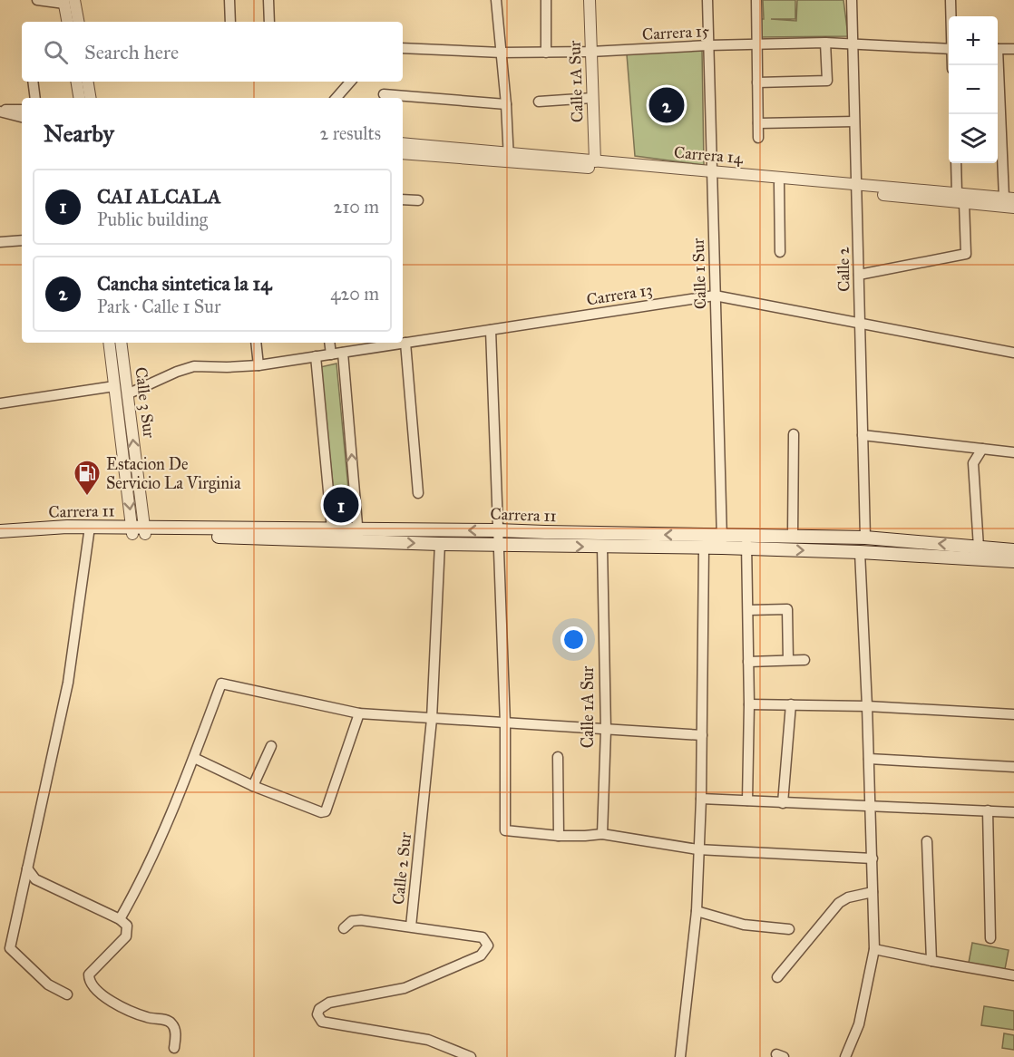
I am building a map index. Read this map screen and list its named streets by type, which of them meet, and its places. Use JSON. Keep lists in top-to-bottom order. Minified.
{"streets":{"main road":["Carrera 11"],"street":["Carrera 15","Calle 1A Sur","Carrera 14","Calle 2","Calle 1 Sur","Carrera 13","Calle 3 Sur","Calle 2 Sur"]},"crossings":[["Carrera 15","Calle 1A Sur"],["Carrera 15","Calle 2"],["Carrera 15","Calle 1 Sur"],["Calle 1A Sur","Carrera 14"],["Calle 1A Sur","Carrera 11"],["Carrera 14","Calle 2"],["Carrera 14","Calle 1 Sur"],["Calle 2","Carrera 13"],["Calle 2","Carrera 11"],["Calle 1 Sur","Carrera 13"],["Calle 1 Sur","Carrera 11"],["Carrera 13","Calle 3 Sur"],["Calle 3 Sur","Carrera 11"],["Carrera 11","Calle 2 Sur"]],"places":{"fuel station":["Estacion De Servicio La Virginia"]},"page":{"map_buttons":["+","−"],"search":"Search here","pins":["2","1"],"heading":["Nearby","2 results"],"list":[{"mark":"1","name":"CAI ALCALA","note":"Public building","value":"210 m"},{"mark":"2","name":"Cancha sintetica la 14","note":"Park · Calle 1 Sur","value":"420 m"}]}}
